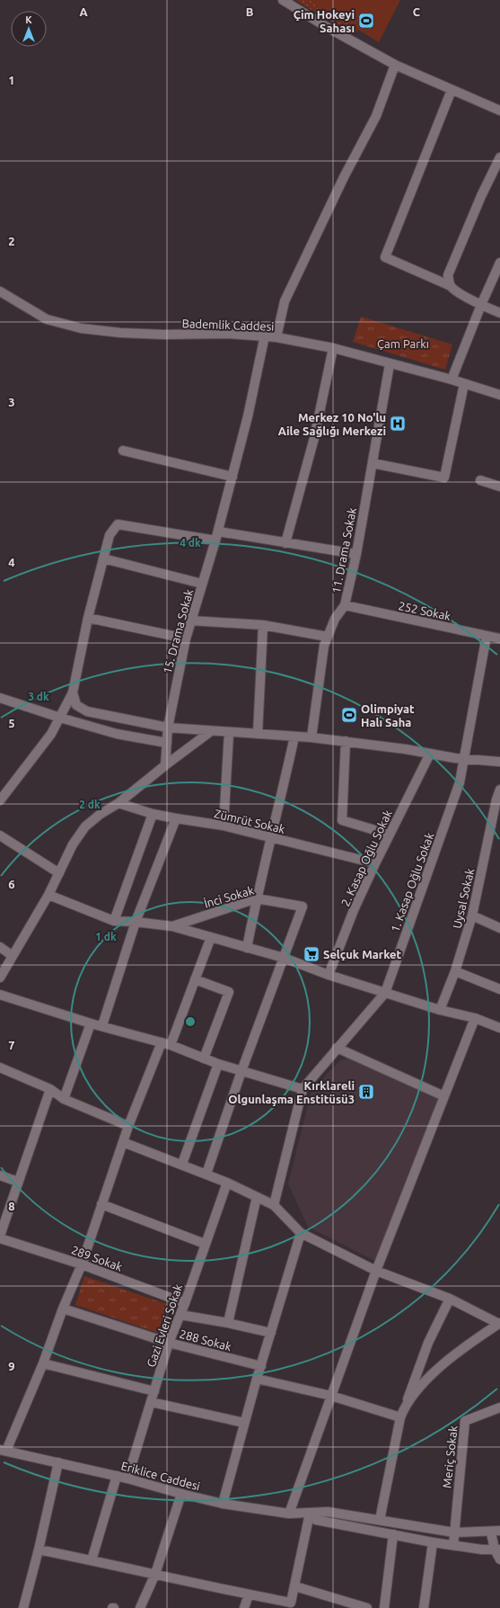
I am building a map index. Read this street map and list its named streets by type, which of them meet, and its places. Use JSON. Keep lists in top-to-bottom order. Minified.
{"streets":{"street":["Bademlik Caddesi","11. Drama Sokak","252 Sokak","15. Drama Sokak","Zümrüt Sokak","2. Kasap Oğlu Sokak","1. Kasap Oğlu Sokak","İnci Sokak","Uysal Sokak","289 Sokak","Gazi Evleri Sokak","288 Sokak","Meriç Sokak","Eriklice Caddesi"]},"crossings":[["Bademlik Caddesi","11. Drama Sokak"],["Bademlik Caddesi","15. Drama Sokak"],["11. Drama Sokak","252 Sokak"],["252 Sokak","1. Kasap Oğlu Sokak"],["Zümrüt Sokak","2. Kasap Oğlu Sokak"],["289 Sokak","Gazi Evleri Sokak"],["Gazi Evleri Sokak","288 Sokak"],["Gazi Evleri Sokak","Eriklice Caddesi"],["Meriç Sokak","Eriklice Caddesi"]],"parks":["Çam Parkı"],"places":{"sports":["Çim Hokeyi Sahası","Olimpiyat Halı Saha"],"hospital":["Merkez 10 No'lu Aile Sağlığı Merkezi"],"supermarket":["Selçuk Market"],"building":["Kırklareli Olgunlaşma Enstitüsü3"]},"north":"top","grid":{"columns":["A","B","C"],"rows":["1","2","3","4","5","6","7","8","9"]},"rings":["4 dk","3 dk","2 dk","1 dk"]}
